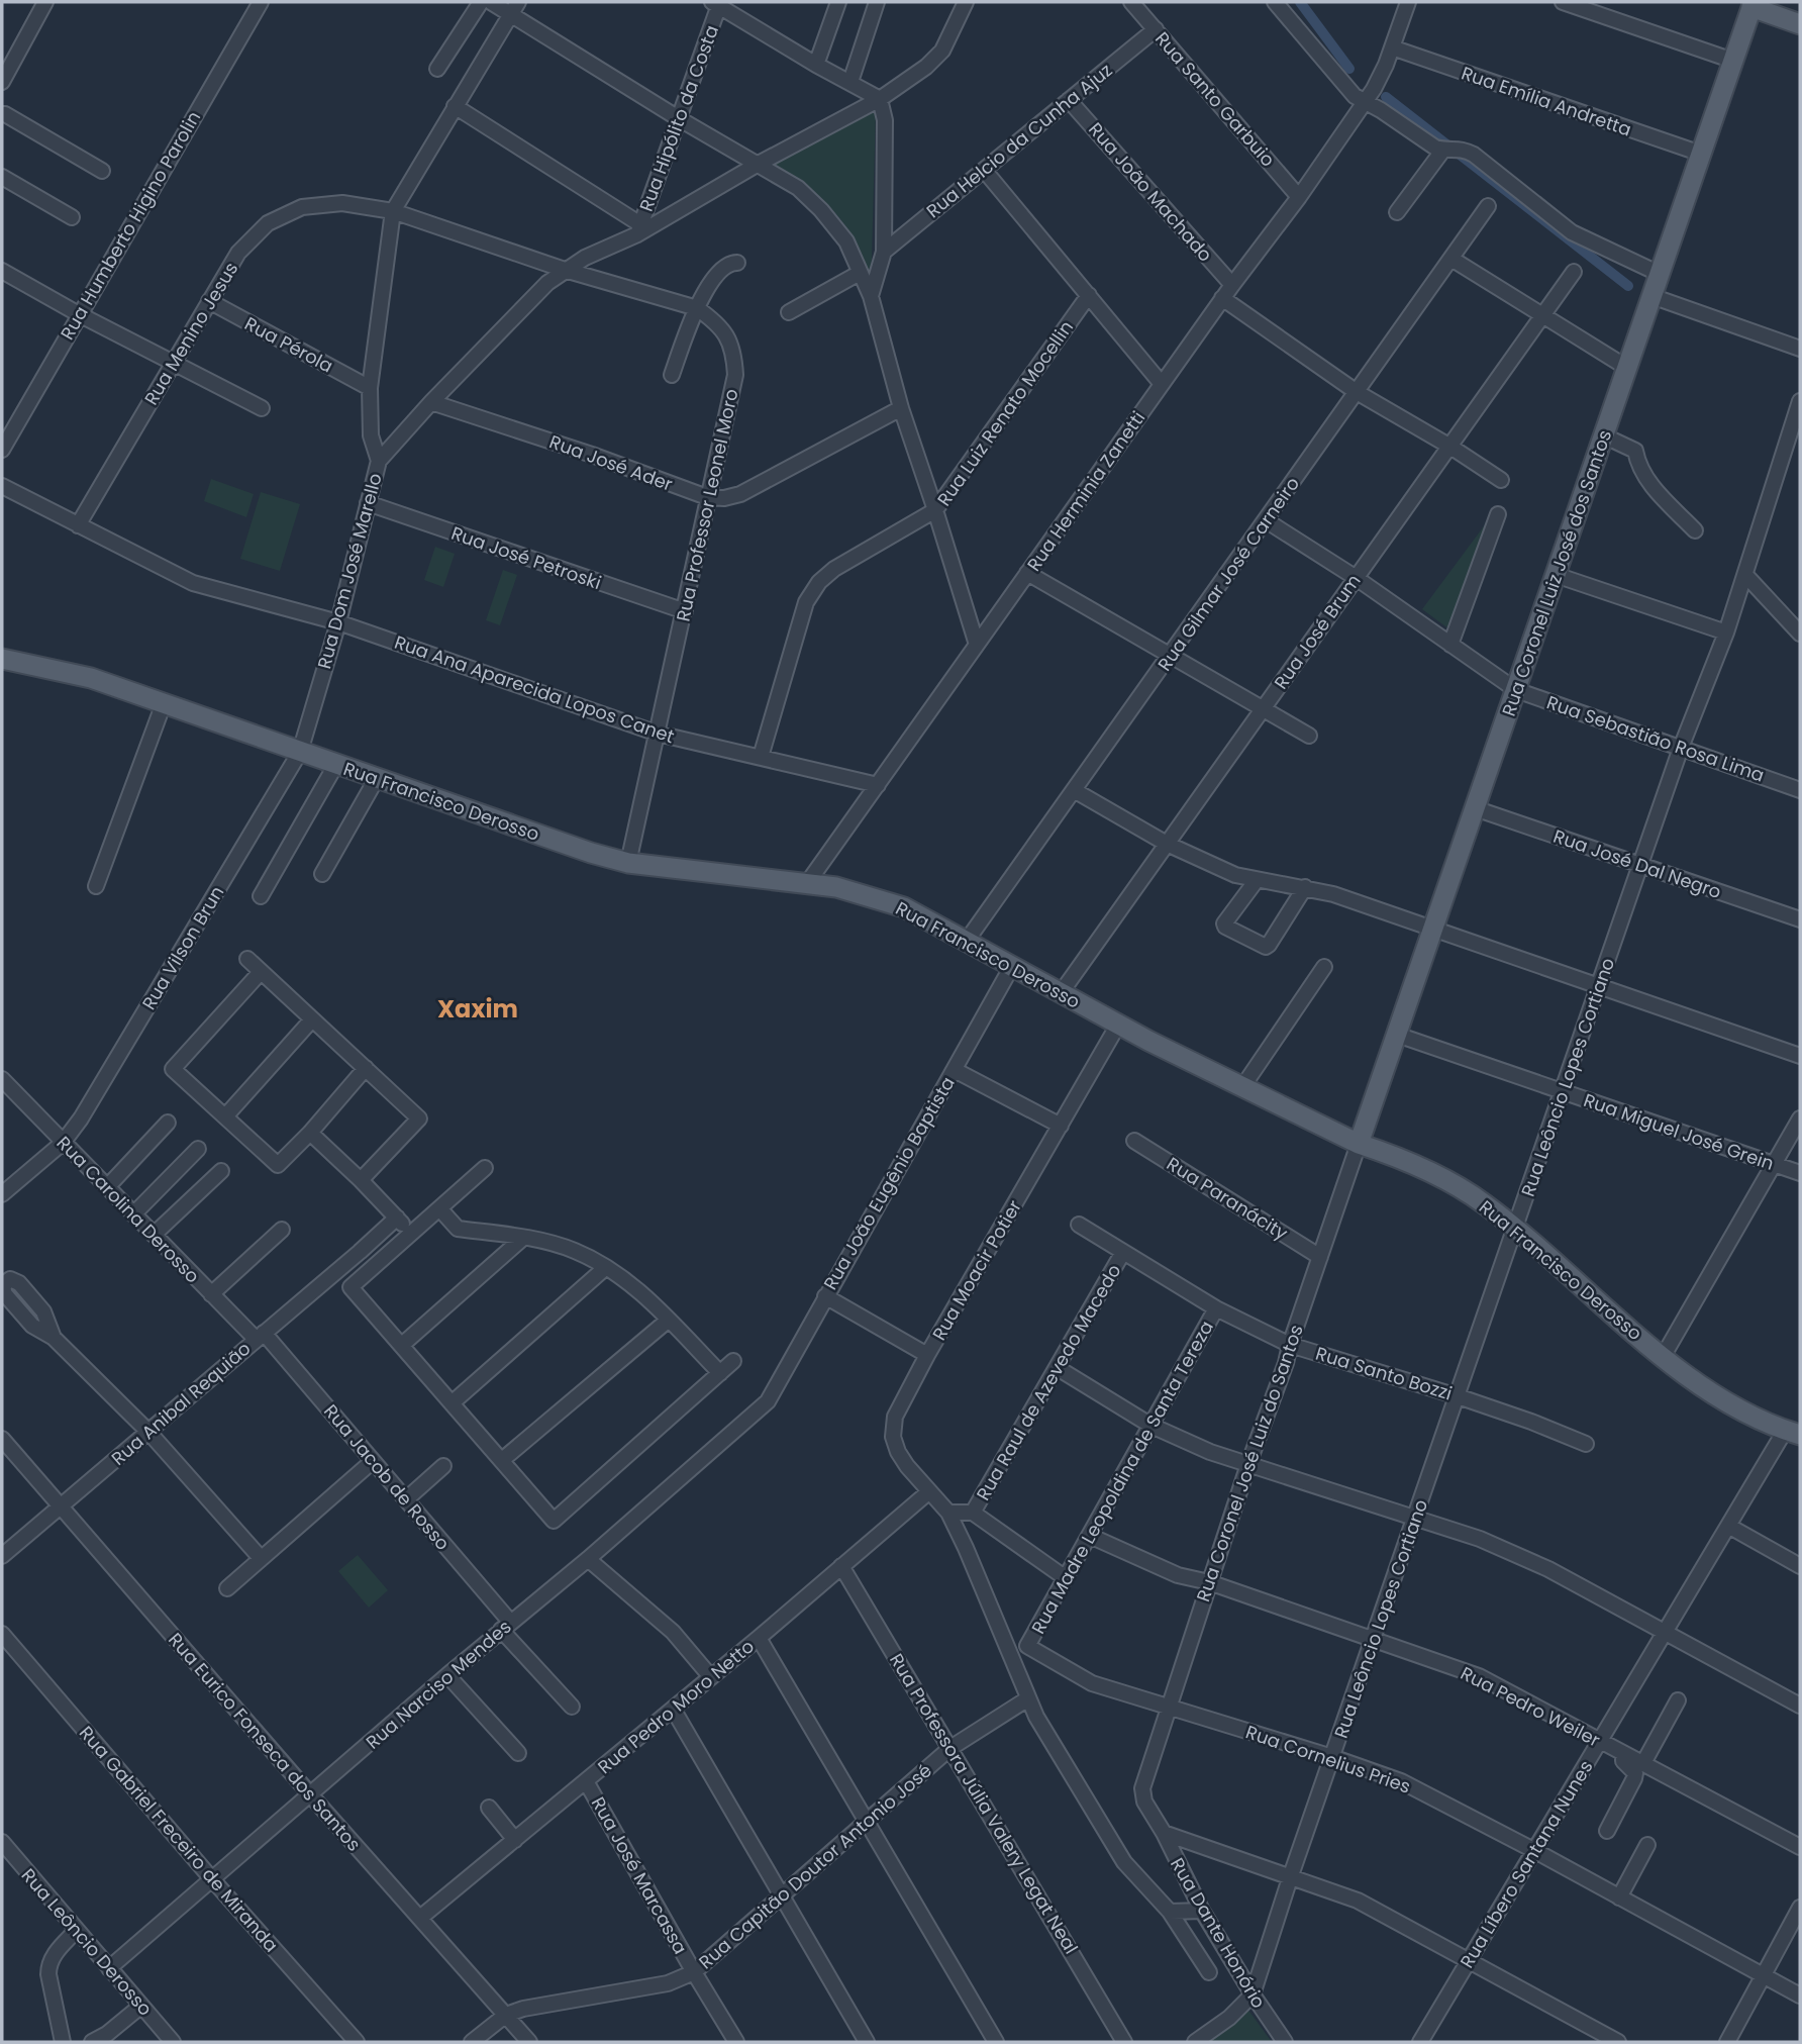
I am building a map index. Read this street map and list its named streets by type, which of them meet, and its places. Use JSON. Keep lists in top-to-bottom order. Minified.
{"streets":{"main road":["Rua Coronel Luiz José dos Santos","Rua Francisco Derosso"],"street":["Rua Santo Garbuio","Rua Emília Andretta","Rua Hipólito da Costa","Rua Helcio da Cunha Ajuz","Rua João Machado","Rua Humberto Higino Parolin","Rua Menino Jesus","Rua Pérola","Rua Luiz Renato Mocellin","Rua José Ader","Rua Herminia Zanetti","Rua Professor Leonel Moro","Rua José Petroski","Rua Dom José Marello","Rua Gilmar José Carneiro","Rua José Brum","Rua Ana Aparecida Lopos Canet","Rua Sebastião Rosa Lima","Rua José Dal Negro","Rua Vilson Brun","Rua Leôncio Lopes Cortiano","Rua Miguel José Grein","Rua João Eugênio Baptista","Rua Paranácity","Rua Carolina Derosso","Rua Moacir Potier","Rua Santo Bozzi","Rua Raul de Azevedo Macedo","Rua Anibal Requião","Rua Coronel José Luiz do Santos","Rua Jacob de Rosso","Rua Madre Leopoldina de Santa Tereza","Rua Narciso Mendes","Rua Pedro Moro Netto","Rua Pedro Weiler","Rua Eurico Fonseca dos Santos","Rua Cornelius Pries","Rua Professora Júlia Valery Legat Neal","Rua Gabriel Freceiro de Miranda","Rua Líbero Santana Nunes","Rua Capitão Doutor Antonio José","Rua José Marcassa","Rua Dante Honório","Rua Leôncio Derosso"]},"crossings":[["Rua Santo Garbuio","Rua Helcio da Cunha Ajuz"],["Rua Santo Garbuio","Rua Herminia Zanetti"],["Rua Emília Andretta","Rua Herminia Zanetti"],["Rua Emília Andretta","Rua Coronel Luiz José dos Santos"],["Rua Helcio da Cunha Ajuz","Rua João Machado"],["Rua João Machado","Rua Herminia Zanetti"],["Rua Menino Jesus","Rua Pérola"],["Rua Menino Jesus","Rua Professor Leonel Moro"],["Rua Menino Jesus","Rua Dom José Marello"],["Rua Menino Jesus","Rua Ana Aparecida Lopos Canet"],["Rua Pérola","Rua Dom José Marello"],["Rua Luiz Renato Mocellin","Rua Ana Aparecida Lopos Canet"],["Rua José Ader","Rua Professor Leonel Moro"],["Rua Herminia Zanetti","Rua Ana Aparecida Lopos Canet"],["Rua Herminia Zanetti","Rua Francisco Derosso"],["Rua Professor Leonel Moro","Rua José Petroski"],["Rua Professor Leonel Moro","Rua Dom José Marello"],["Rua Professor Leonel Moro","Rua Ana Aparecida Lopos Canet"],["Rua Professor Leonel Moro","Rua Francisco Derosso"],["Rua José Petroski","Rua Dom José Marello"],["Rua Dom José Marello","Rua Ana Aparecida Lopos Canet"],["Rua Dom José Marello","Rua Francisco Derosso"],["Rua Dom José Marello","Rua Vilson Brun"],["Rua Coronel Luiz José dos Santos","Rua Sebastião Rosa Lima"],["Rua Coronel Luiz José dos Santos","Rua Francisco Derosso"],["Rua Coronel Luiz José dos Santos","Rua José Dal Negro"],["Rua Coronel Luiz José dos Santos","Rua Miguel José Grein"],["Rua Coronel Luiz José dos Santos","Rua Coronel José Luiz do Santos"],["Rua Gilmar José Carneiro","Rua Sebastião Rosa Lima"],["Rua Gilmar José Carneiro","Rua Francisco Derosso"],["Rua José Brum","Rua Sebastião Rosa Lima"],["Rua José Brum","Rua Francisco Derosso"],["Rua Sebastião Rosa Lima","Rua Leôncio Lopes Cortiano"],["Rua Francisco Derosso","Rua Vilson Brun"],["Rua Francisco Derosso","Rua Leôncio Lopes Cortiano"],["Rua Francisco Derosso","Rua João Eugênio Baptista"],["Rua Francisco Derosso","Rua Moacir Potier"],["Rua Francisco Derosso","Rua Coronel José Luiz do Santos"],["Rua Francisco Derosso","Rua Líbero Santana Nunes"],["Rua José Dal Negro","Rua Leôncio Lopes Cortiano"],["Rua Vilson Brun","Rua Carolina Derosso"],["Rua Leôncio Lopes Cortiano","Rua Miguel José Grein"],["Rua Leôncio Lopes Cortiano","Rua Santo Bozzi"],["Rua Leôncio Lopes Cortiano","Rua Pedro Weiler"],["Rua Leôncio Lopes Cortiano","Rua Cornelius Pries"],["Rua Leôncio Lopes Cortiano","Rua Dante Honório"],["Rua João Eugênio Baptista","Rua Narciso Mendes"],["Rua Paranácity","Rua Coronel José Luiz do Santos"],["Rua Carolina Derosso","Rua Anibal Requião"],["Rua Carolina Derosso","Rua Jacob de Rosso"],["Rua Moacir Potier","Rua Pedro Moro Netto"],["Rua Moacir Potier","Rua Capitão Doutor Antonio José"],["Rua Moacir Potier","Rua Dante Honório"],["Rua Santo Bozzi","Rua Raul de Azevedo Macedo"],["Rua Santo Bozzi","Rua Coronel José Luiz do Santos"],["Rua Santo Bozzi","Rua Madre Leopoldina de Santa Tereza"],["Rua Anibal Requião","Rua Jacob de Rosso"],["Rua Anibal Requião","Rua Eurico Fonseca dos Santos"],["Rua Coronel José Luiz do Santos","Rua Pedro Weiler"],["Rua Coronel José Luiz do Santos","Rua Cornelius Pries"],["Rua Coronel José Luiz do Santos","Rua Dante Honório"],["Rua Jacob de Rosso","Rua Narciso Mendes"],["Rua Madre Leopoldina de Santa Tereza","Rua Pedro Weiler"],["Rua Madre Leopoldina de Santa Tereza","Rua Cornelius Pries"],["Rua Narciso Mendes","Rua Eurico Fonseca dos Santos"],["Rua Narciso Mendes","Rua Gabriel Freceiro de Miranda"],["Rua Narciso Mendes","Rua Leôncio Derosso"],["Rua Pedro Moro Netto","Rua Eurico Fonseca dos Santos"],["Rua Pedro Moro Netto","Rua Professora Júlia Valery Legat Neal"],["Rua Pedro Moro Netto","Rua José Marcassa"],["Rua Pedro Weiler","Rua Líbero Santana Nunes"],["Rua Eurico Fonseca dos Santos","Rua Capitão Doutor Antonio José"],["Rua Cornelius Pries","Rua Líbero Santana Nunes"],["Rua Professora Júlia Valery Legat Neal","Rua Capitão Doutor Antonio José"],["Rua Capitão Doutor Antonio José","Rua José Marcassa"]],"districts":["Xaxim"]}
